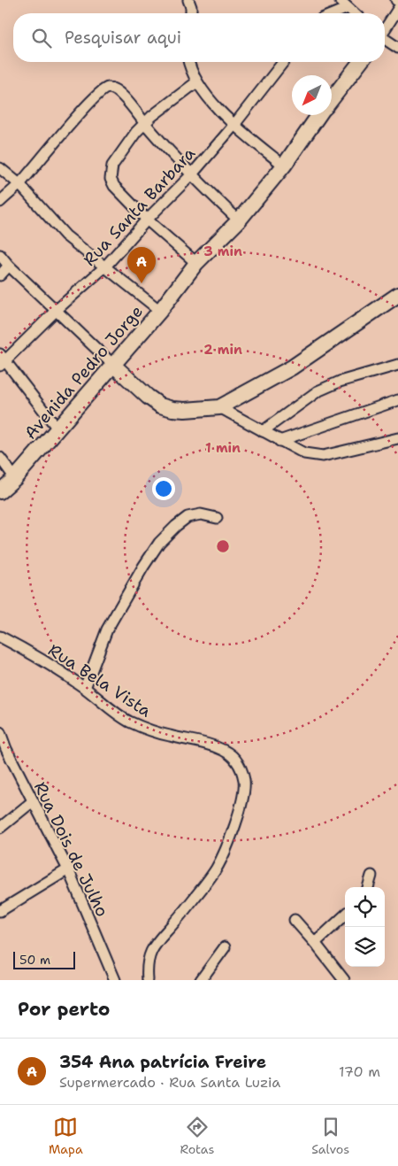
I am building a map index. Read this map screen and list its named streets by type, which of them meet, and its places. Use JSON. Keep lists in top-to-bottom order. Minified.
{"streets":{"street":["Rua Santa Barbara","Avenida Pedro Jorge","Rua Bela Vista","Rua Dois de Julho"]},"scale_bar":"50 m","north":"bottom left","page":{"search":"Pesquisar aqui","pins":"A","scale":"50 m","heading":"Por perto","list":[{"mark":"A","name":"354 Ana patrícia Freire","note":"Supermercado · Rua Santa Luzia","value":"170 m"}],"nav":["Mapa","Rotas","Salvos"]},"rings":["3 min","2 min","1 min"]}
